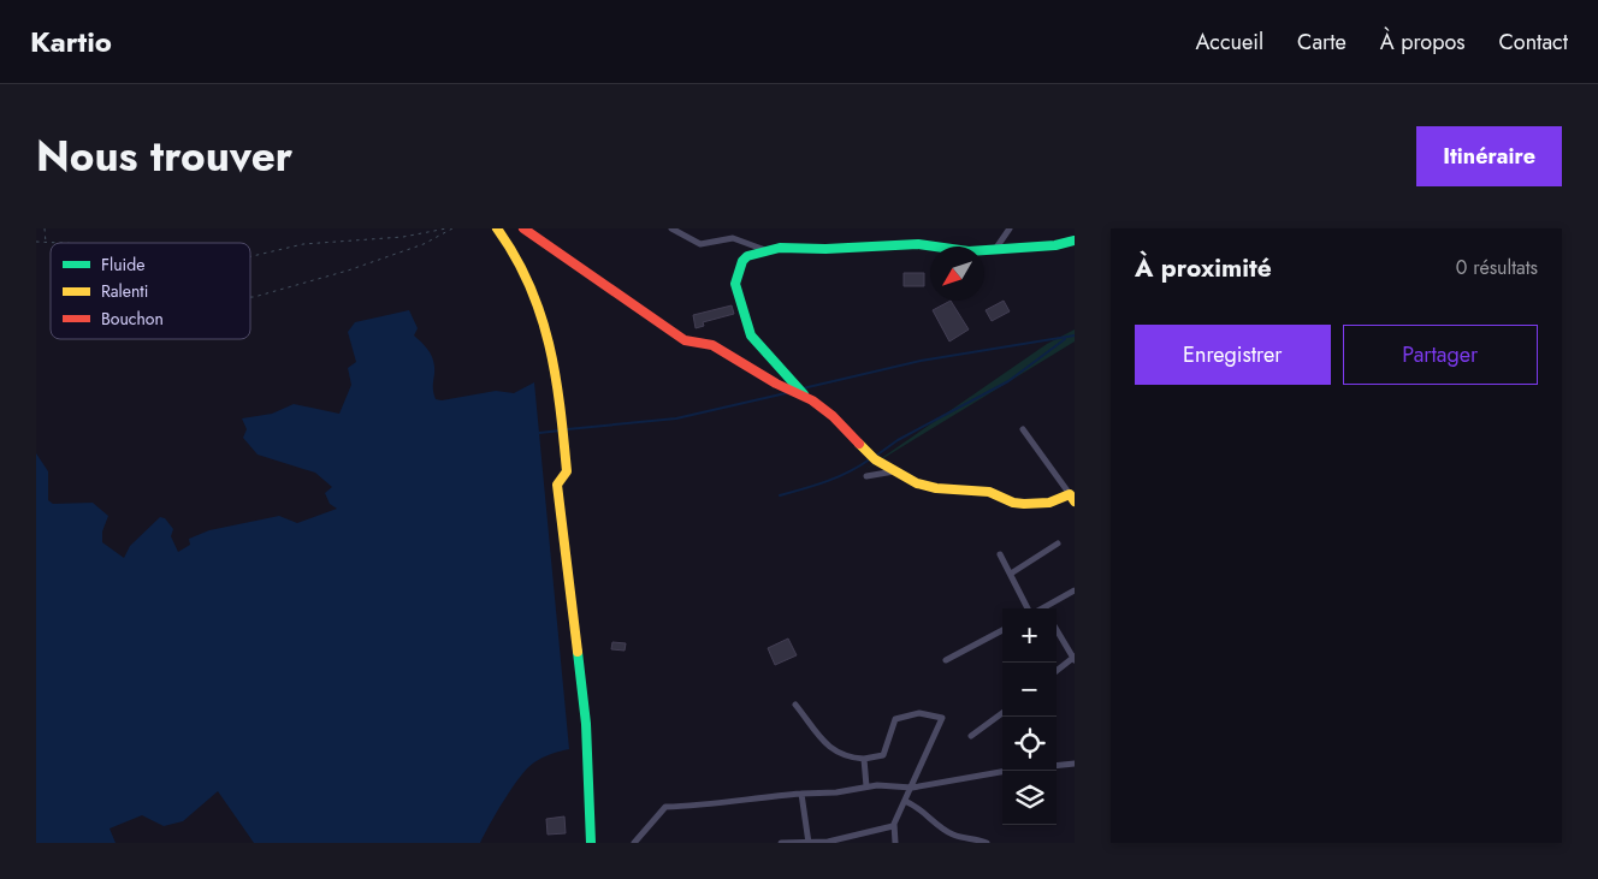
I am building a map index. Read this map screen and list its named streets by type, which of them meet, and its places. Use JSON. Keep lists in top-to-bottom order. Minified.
{"legend":["Fluide","Ralenti","Bouchon"],"north":"bottom left","page":{"header":"Kartio","nav":["Accueil","Carte","À propos","Contact"],"title":"Nous trouver","buttons":["Itinéraire",["Enregistrer","Partager"]],"heading":["À proximité","0 résultats"],"map_buttons":["+","−"]}}
